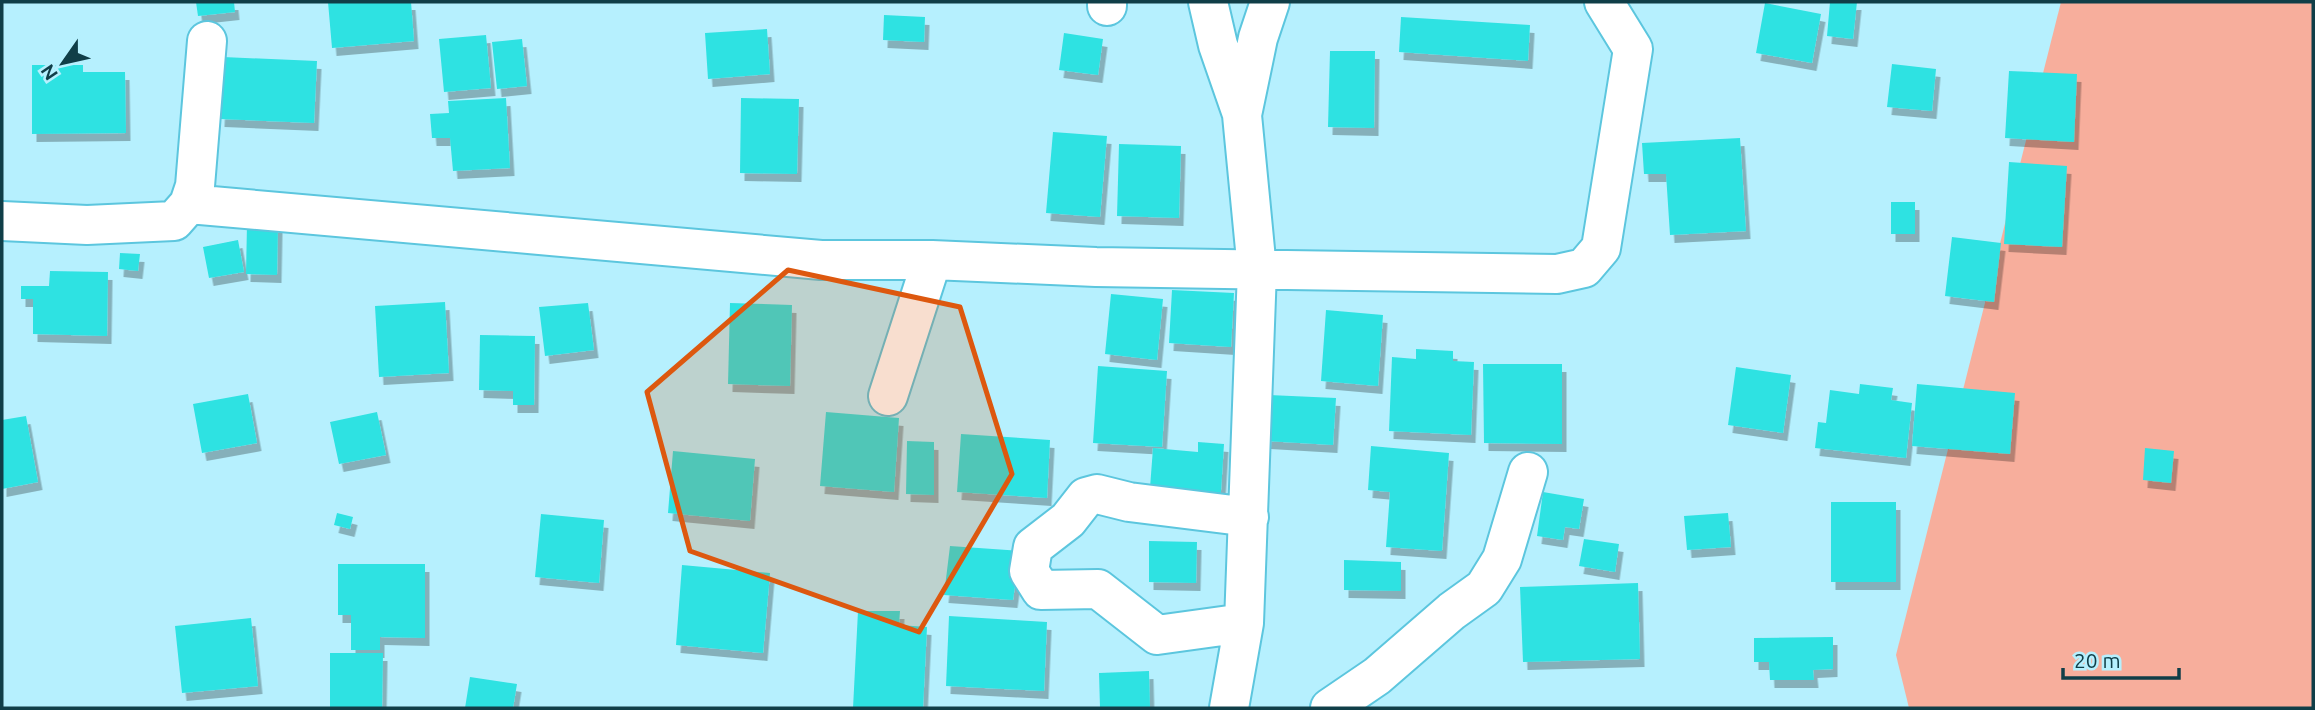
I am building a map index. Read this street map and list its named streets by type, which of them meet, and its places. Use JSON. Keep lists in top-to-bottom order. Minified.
{"scale_bar":"20 m","north":"bottom left"}
